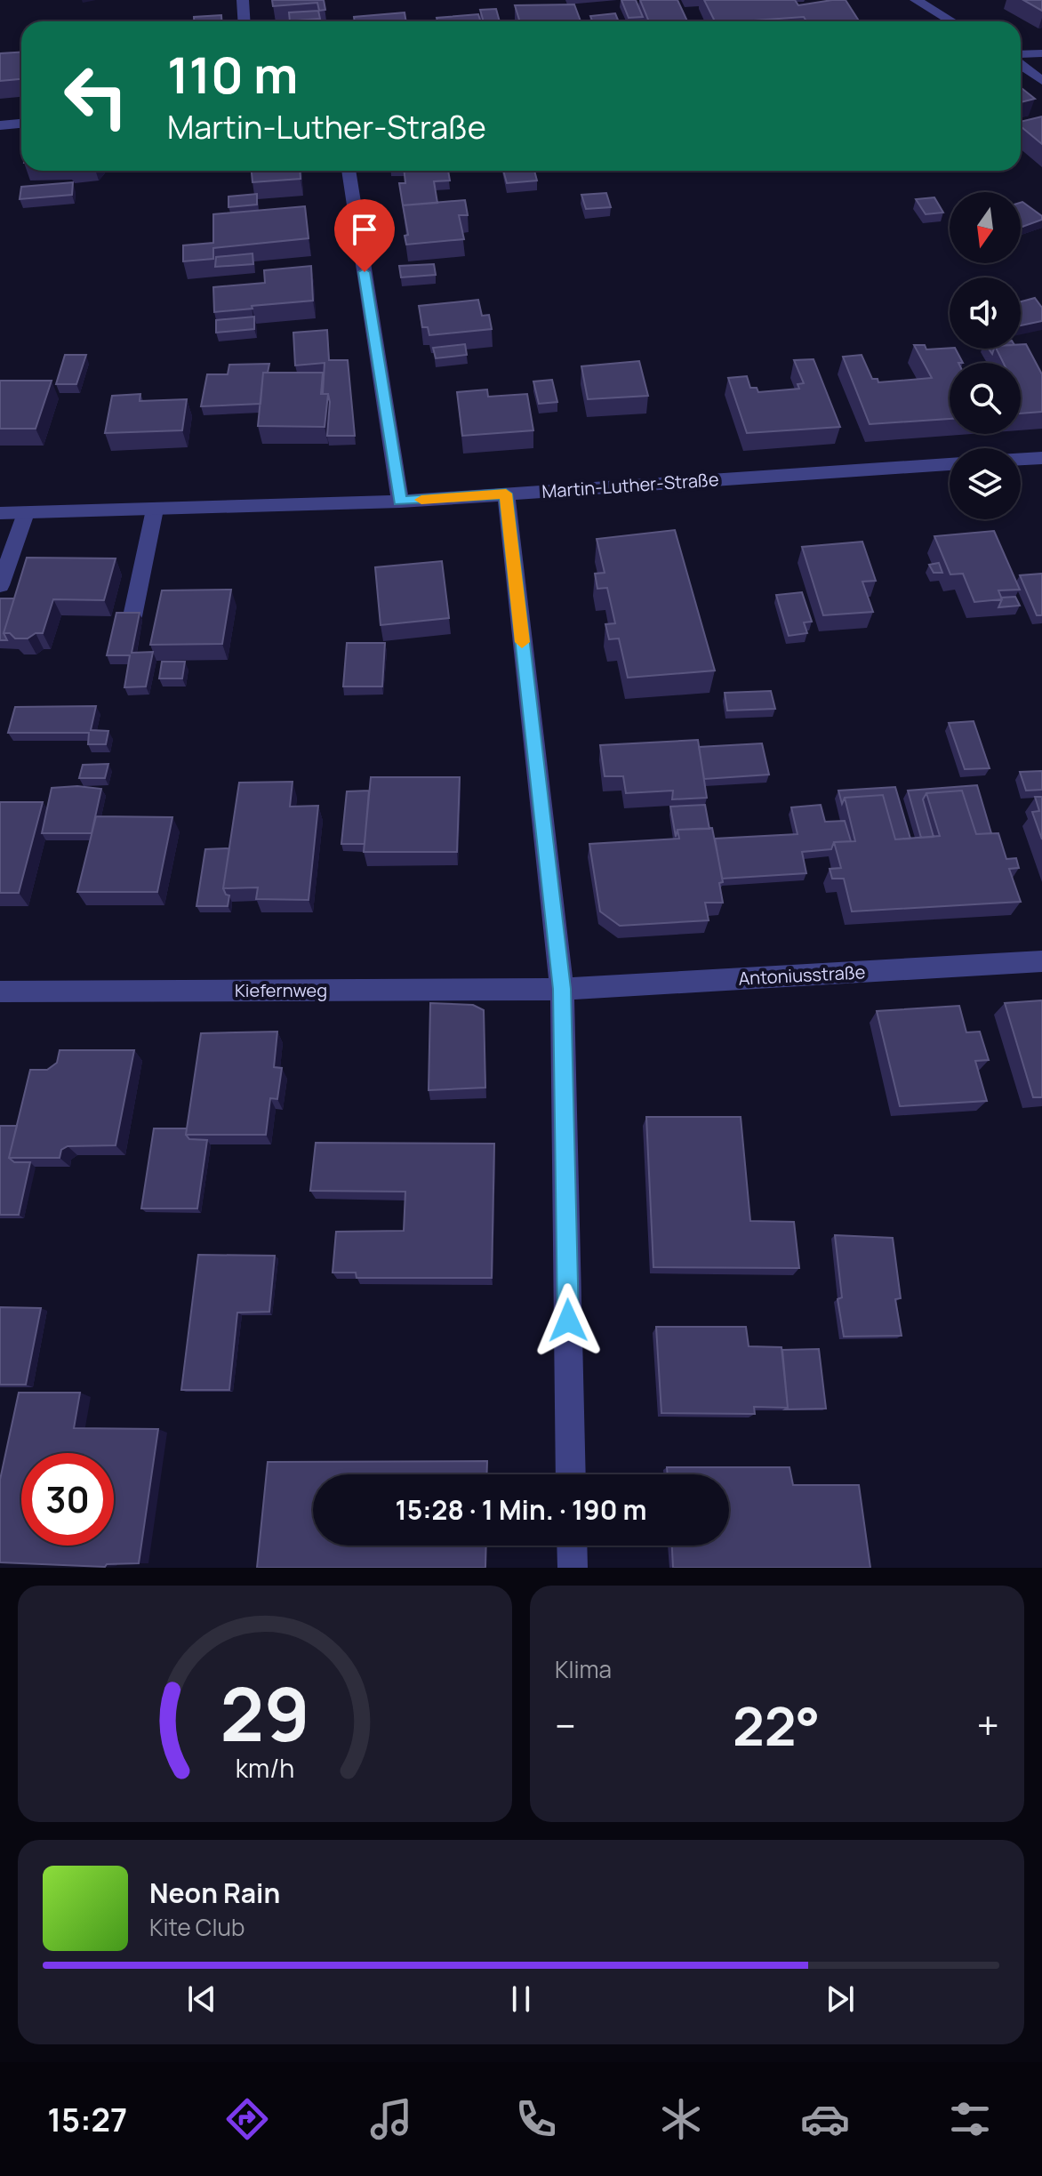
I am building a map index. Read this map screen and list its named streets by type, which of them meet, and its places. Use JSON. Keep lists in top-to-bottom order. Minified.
{"streets":{"street":["Martin-Luther-Straße","Antoniusstraße","Kiefernweg"]},"crossings":[["Antoniusstraße","Kiefernweg"]],"north":"bottom","page":{"turn":["110 m","Martin-Luther-Straße"],"limit":"30","trip":"15:28 · 1 Min. · 190 m","tile":"Klima","heat":["−","22°","+"],"song":["Neon Rain","Kite Club"],"tabs":"15:27","gauge":["29","km/h"]}}
